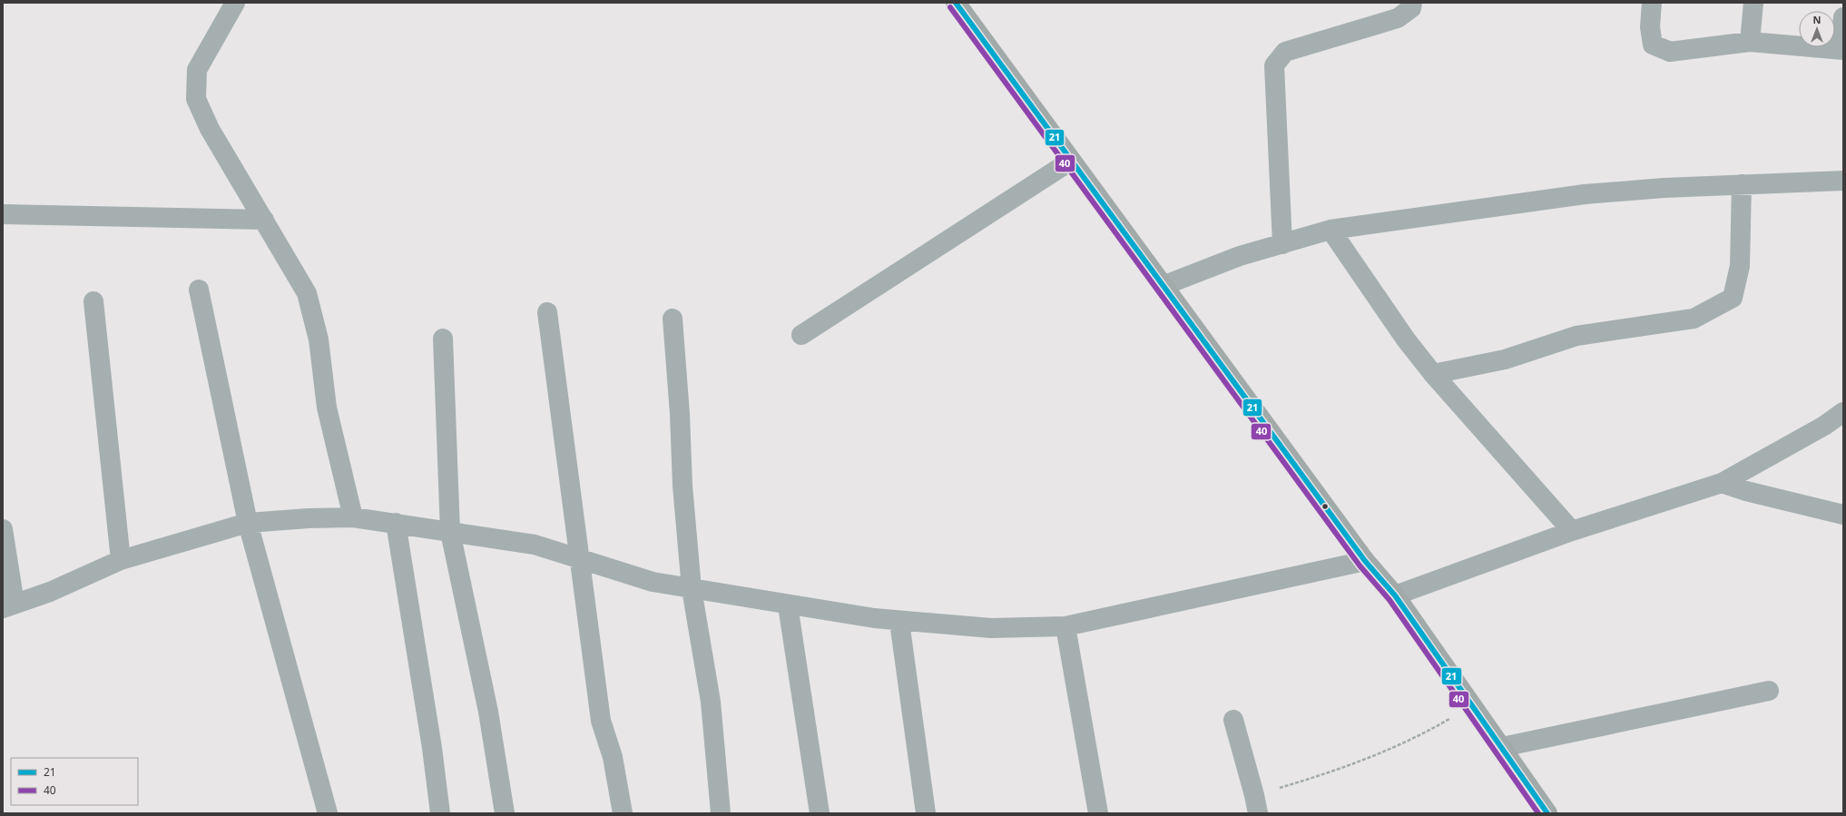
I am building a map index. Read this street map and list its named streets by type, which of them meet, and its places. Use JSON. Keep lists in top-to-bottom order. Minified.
{"lines":["transit line 21","transit line 40"],"legend":["21","40"],"north":"top"}
